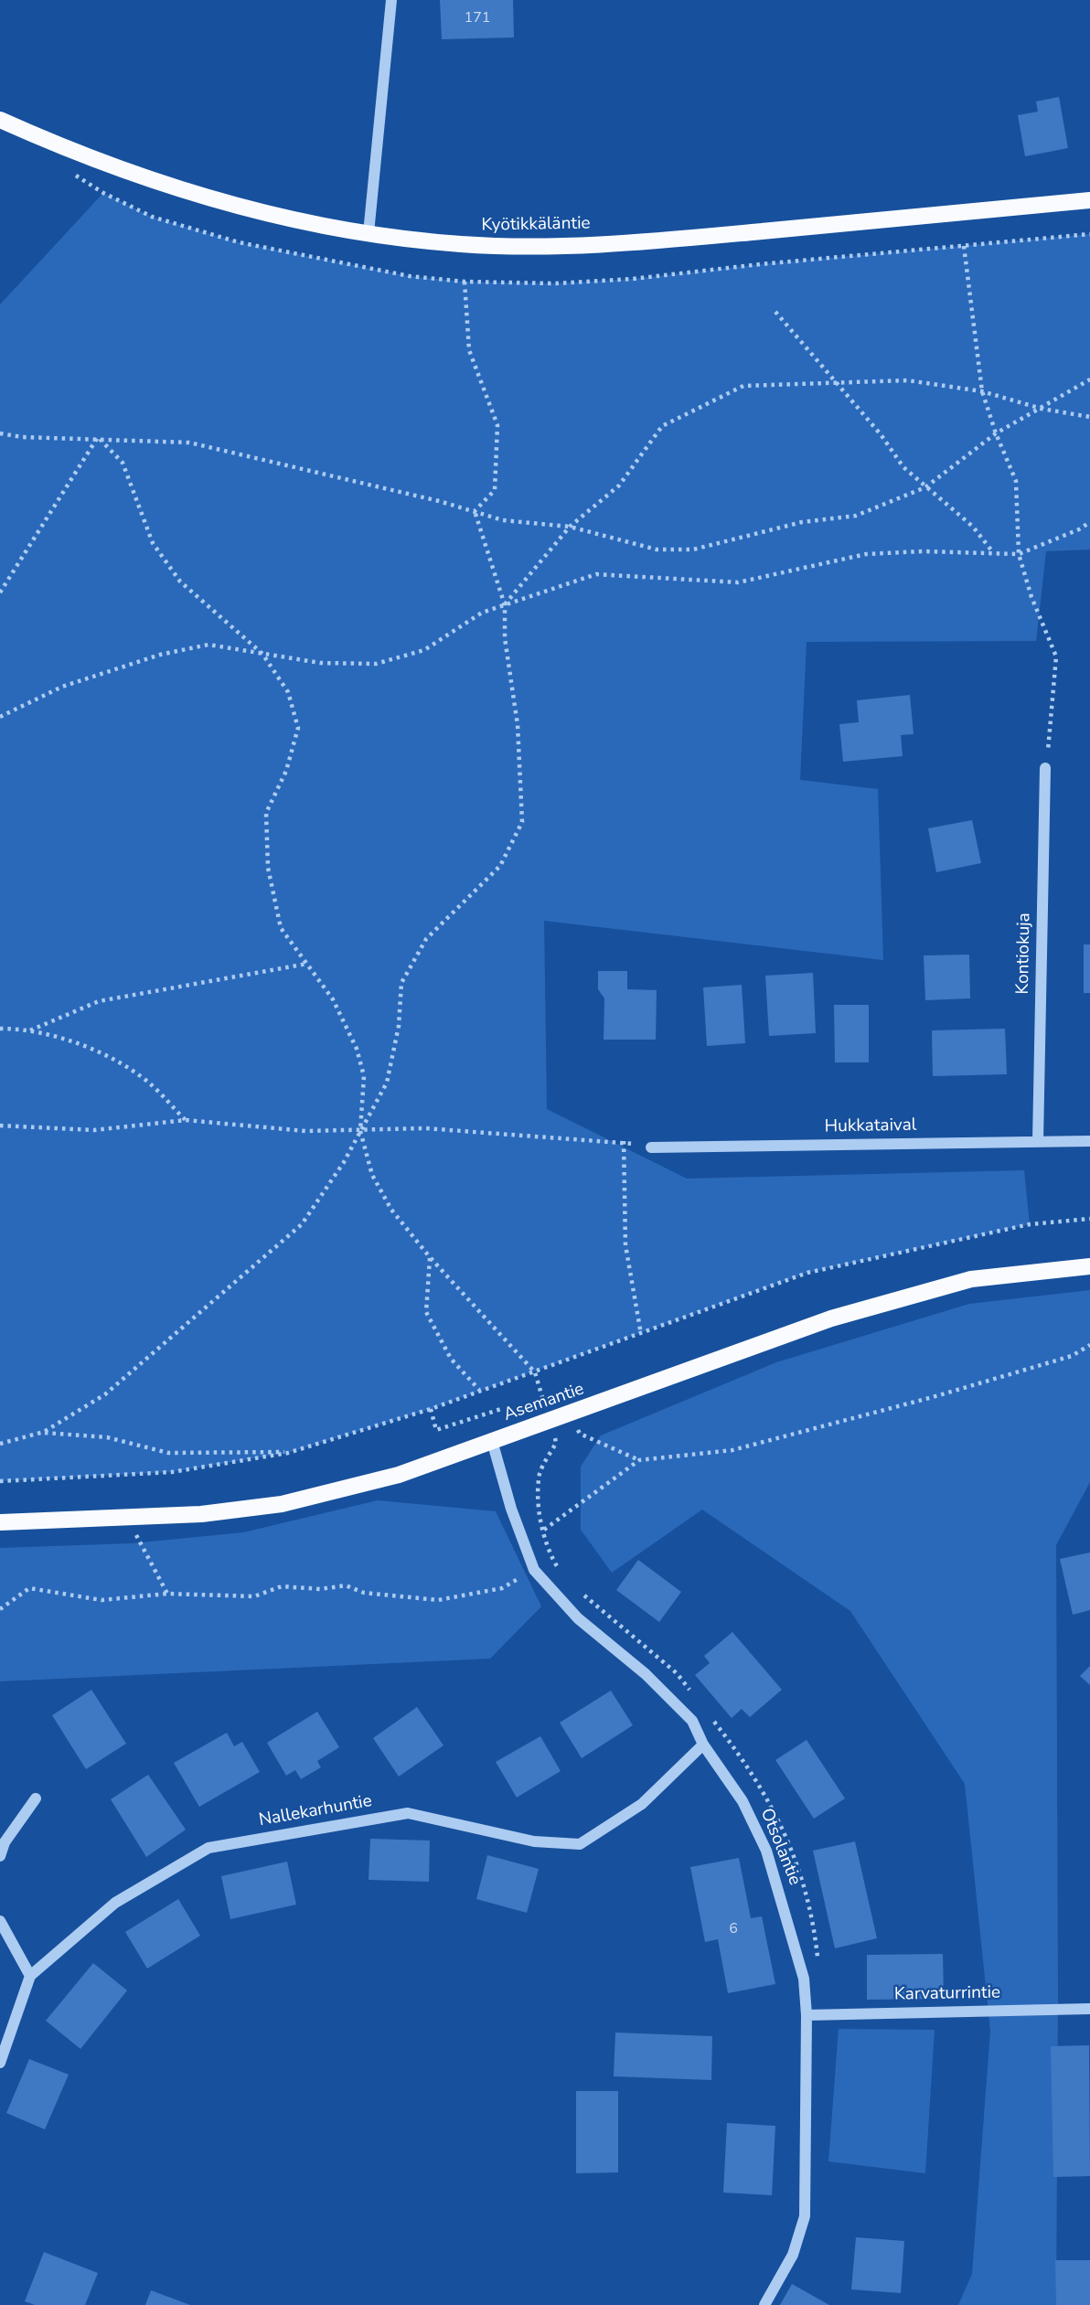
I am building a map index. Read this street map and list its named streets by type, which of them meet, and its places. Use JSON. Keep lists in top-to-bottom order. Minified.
{"streets":{"main road":["Kyötikkäläntie","Asemantie"],"street":["Kontiokuja","Hukkataival","Nallekarhuntie","Otsolantie","Karvaturrintie"]},"crossings":[["Kontiokuja","Hukkataival"],["Asemantie","Otsolantie"],["Nallekarhuntie","Otsolantie"],["Otsolantie","Karvaturrintie"]],"house_numbers":["171","6"]}
